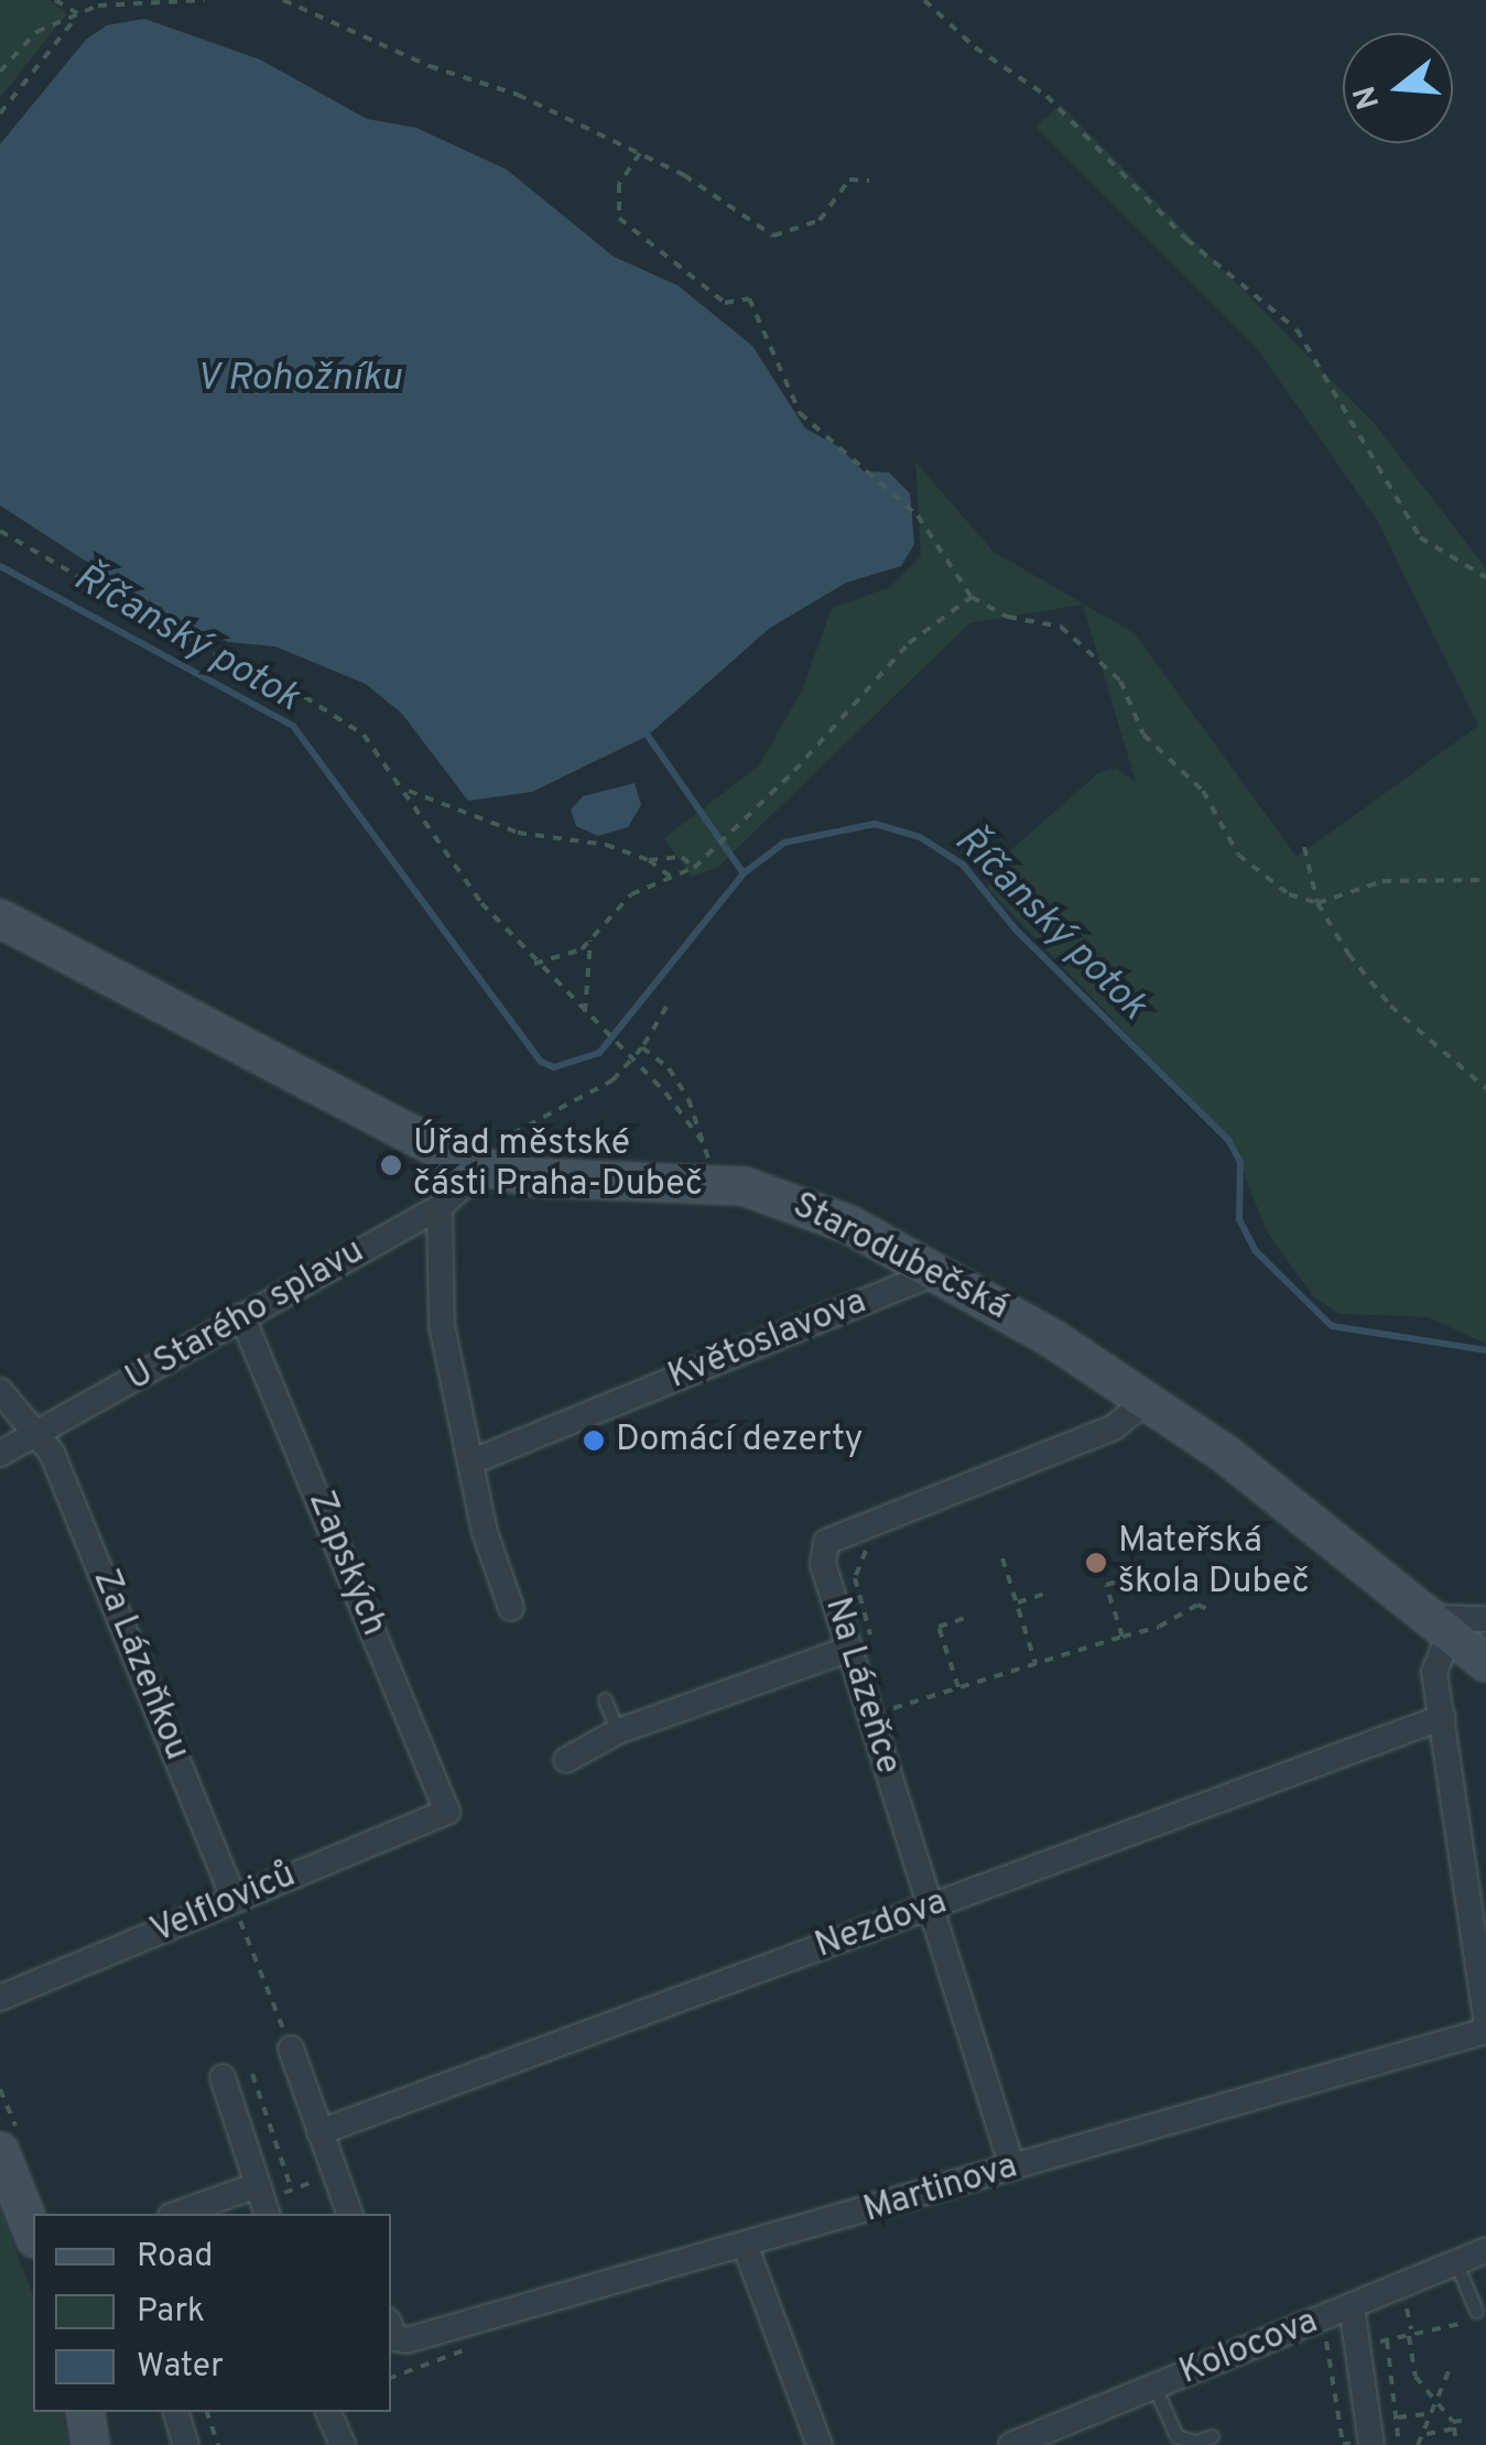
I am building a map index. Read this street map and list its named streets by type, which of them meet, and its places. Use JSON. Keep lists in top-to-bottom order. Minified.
{"streets":{"street":["Starodubečská","U Starého splavu","Květoslavova","Zapských","Za Lázeňkou","Na Lázeňce","Velfloviců","Nezdova","Martinova","Kolocova"]},"crossings":[["Starodubečská","U Starého splavu"],["Starodubečská","Květoslavova"],["Starodubečská","Na Lázeňce"],["U Starého splavu","Zapských"],["U Starého splavu","Za Lázeňkou"],["Zapských","Velfloviců"],["Za Lázeňkou","Velfloviců"],["Na Lázeňce","Nezdova"],["Na Lázeňce","Martinova"]],"water":["V Rohožníku","Říčanský potok"],"places":["Úřad městské části Praha-Dubeč","Domácí dezerty","Mateřská škola Dubeč"],"legend":["Road","Park","Water"],"north":"left"}
